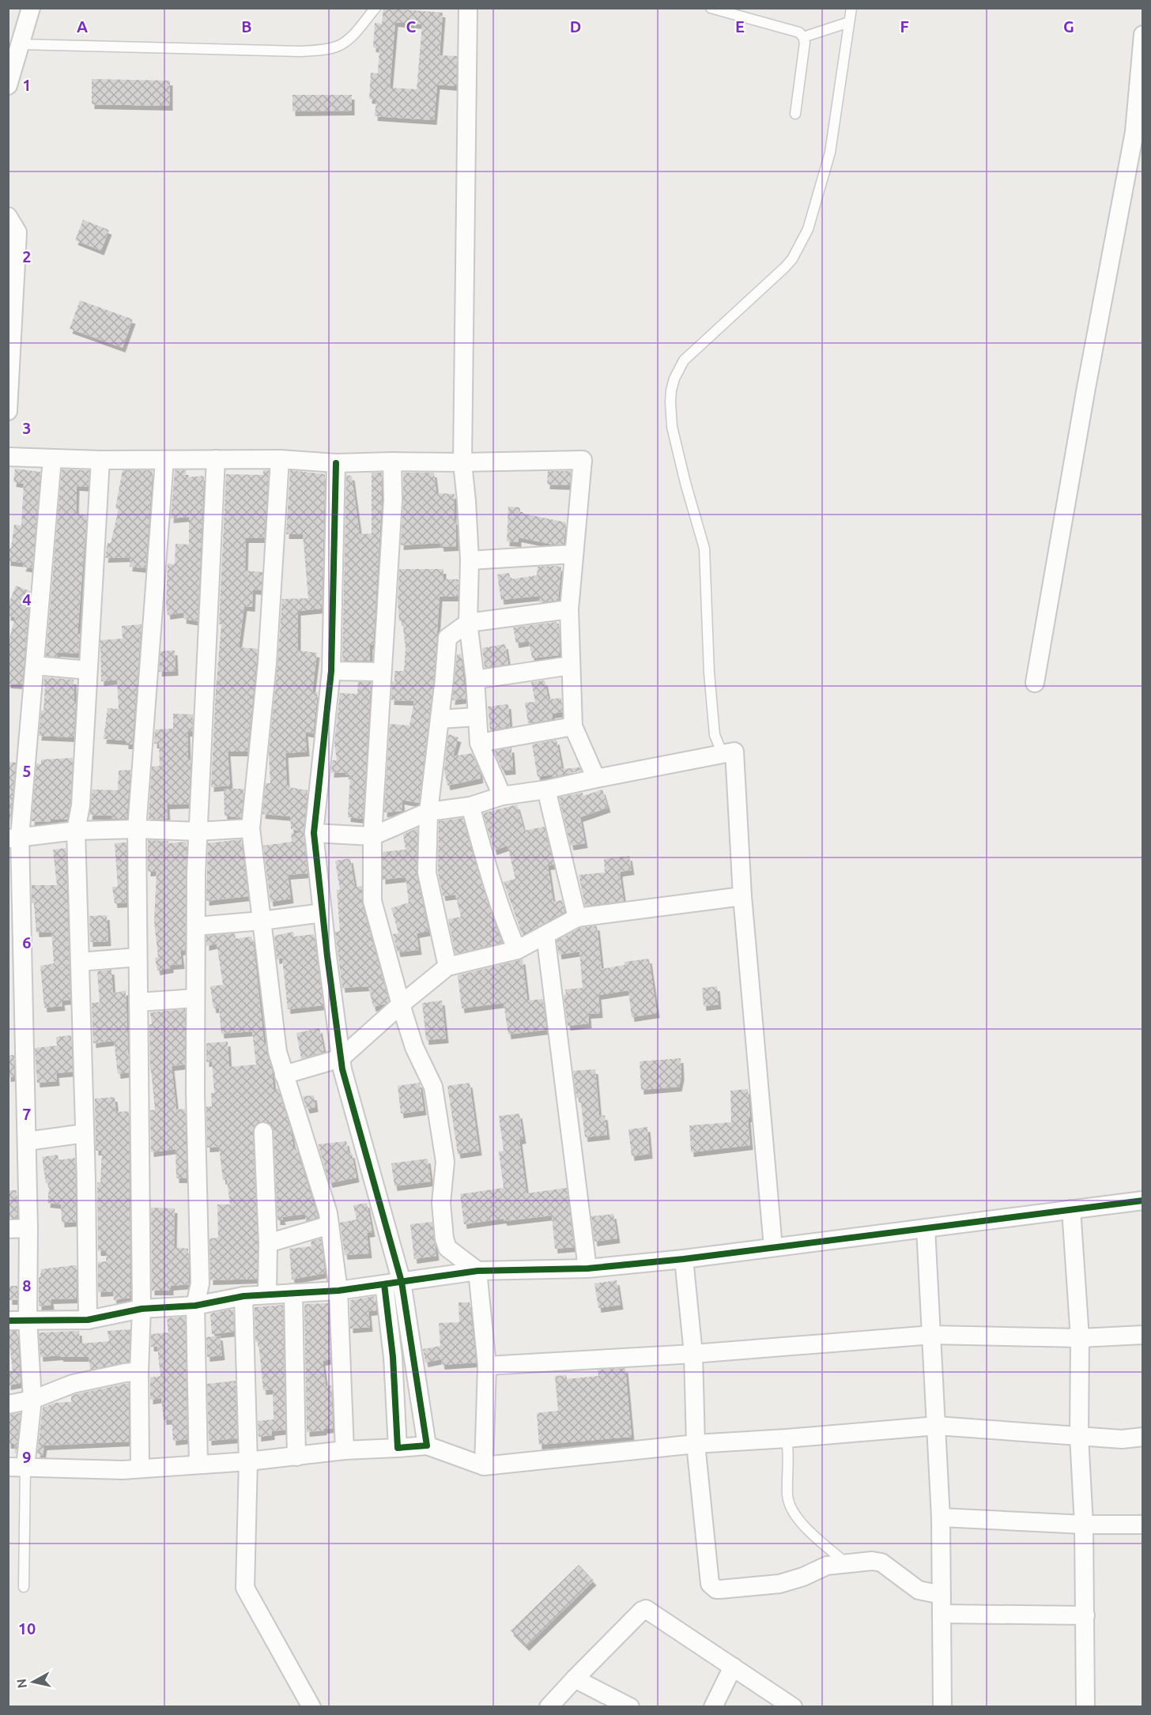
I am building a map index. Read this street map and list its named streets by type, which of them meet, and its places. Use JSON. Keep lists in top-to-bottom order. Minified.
{"north":"left","grid":{"columns":["A","B","C","D","E","F","G"],"rows":["1","2","3","4","5","6","7","8","9","10"]}}
